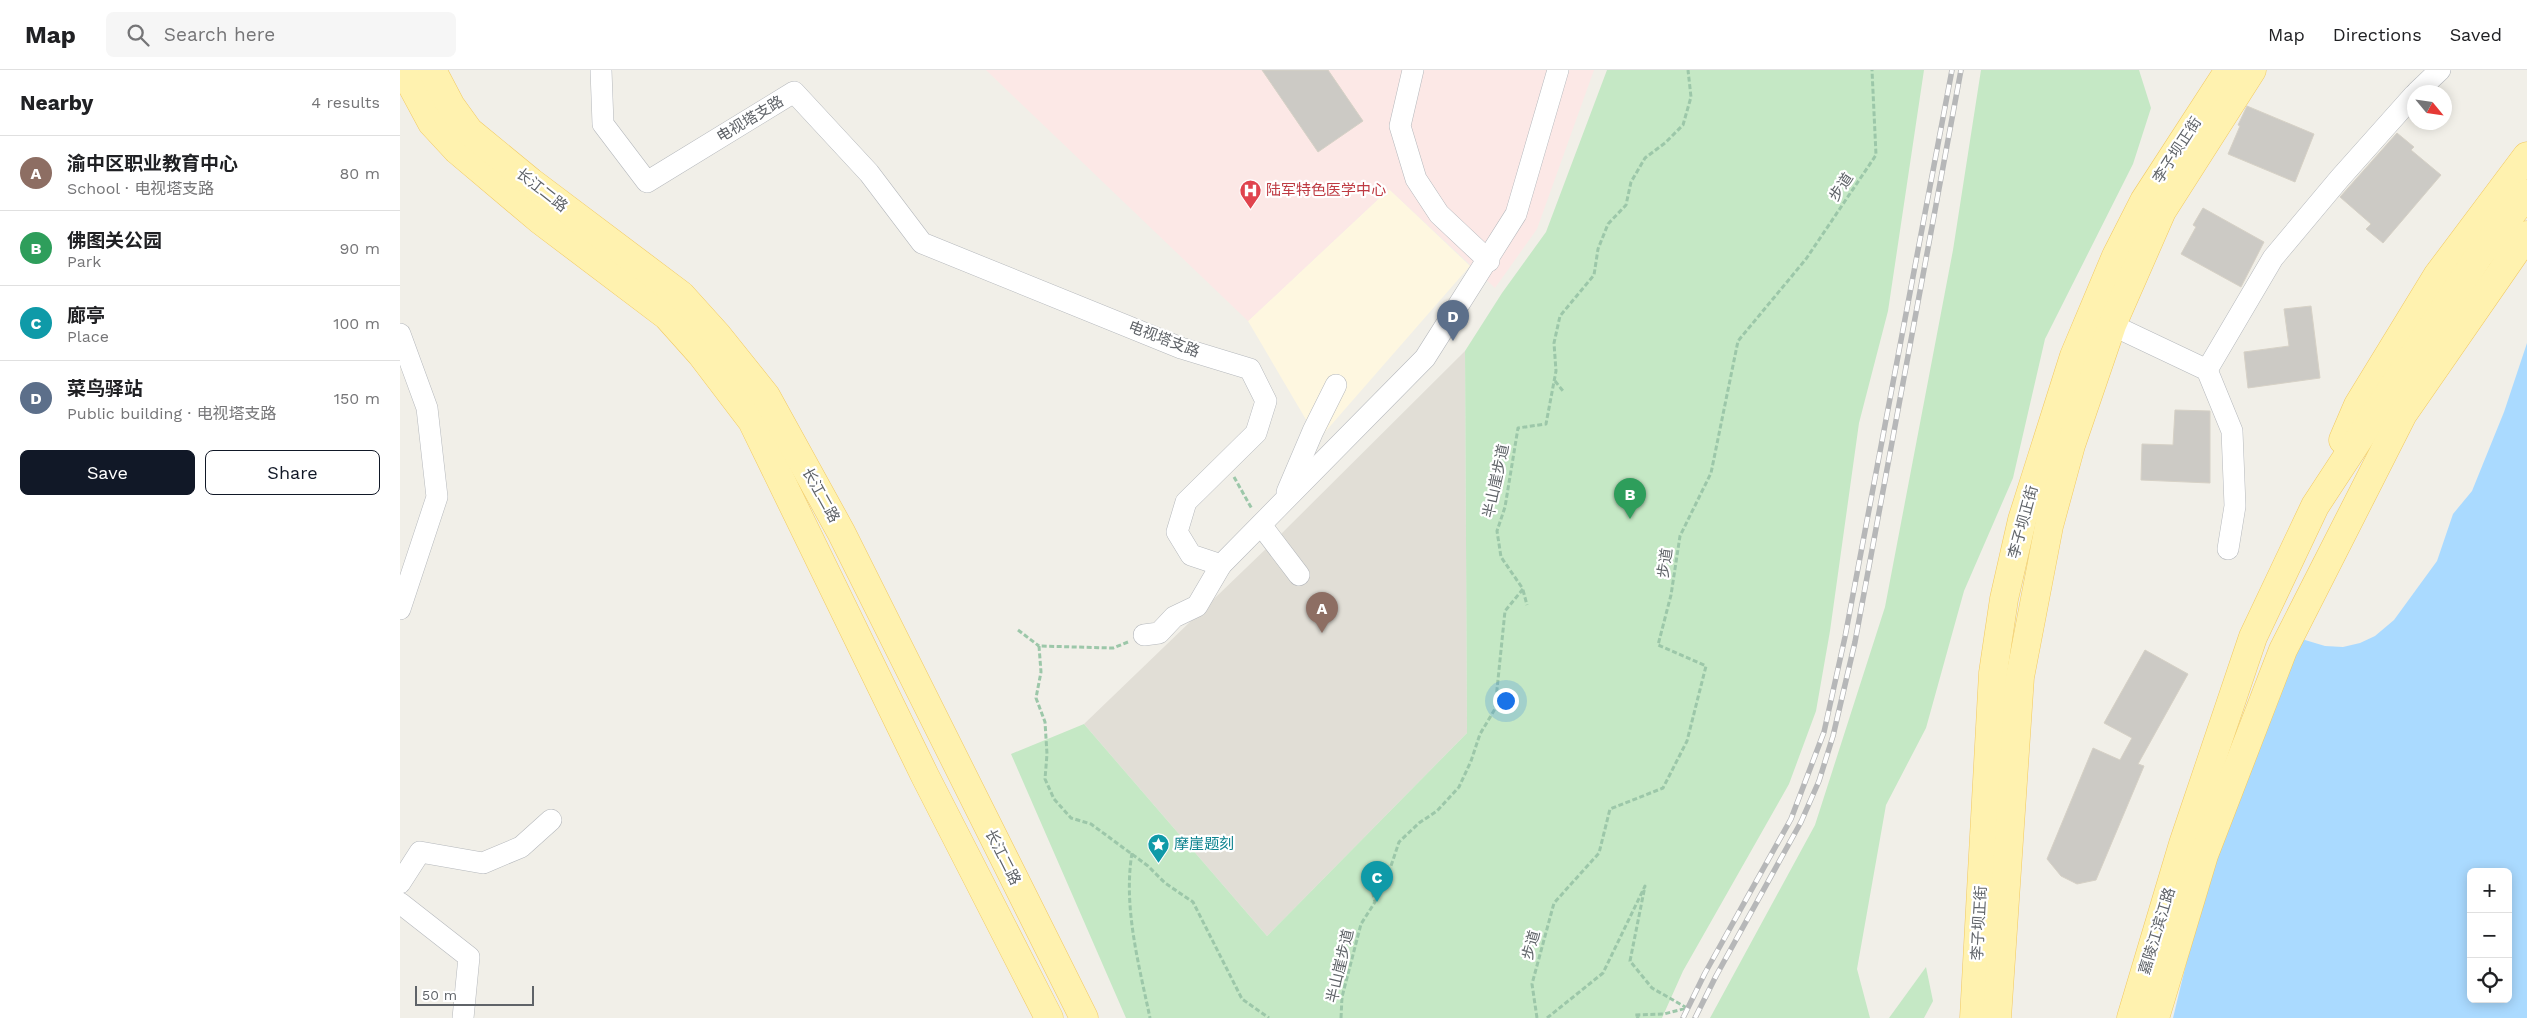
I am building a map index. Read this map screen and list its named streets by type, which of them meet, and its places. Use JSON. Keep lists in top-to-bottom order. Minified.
{"streets":{"main road":["李子坝正街","长江二路","嘉陵江滨江路"],"street":["电视塔支路"],"path":["步道","半山崖步道"]},"places":{"hospital":["陆军特色医学中心"],"place":["摩崖题刻"]},"scale_bar":"50 m","north":"bottom right","page":{"header":"Map","search":"Search here","nav":["Map","Directions","Saved"],"heading":["Nearby","4 results"],"list":[{"mark":"A","name":"渝中区职业教育中心","note":"School · 电视塔支路","value":"80 m"},{"mark":"B","name":"佛图关公园","note":"Park","value":"90 m"},{"mark":"C","name":"廊亭","note":"Place","value":"100 m"},{"mark":"D","name":"菜鸟驿站","note":"Public building · 电视塔支路","value":"150 m"}],"pins":["D","B","A","C"],"buttons":["Save","Share"],"map_buttons":["+","−"],"scale":"50 m"}}
